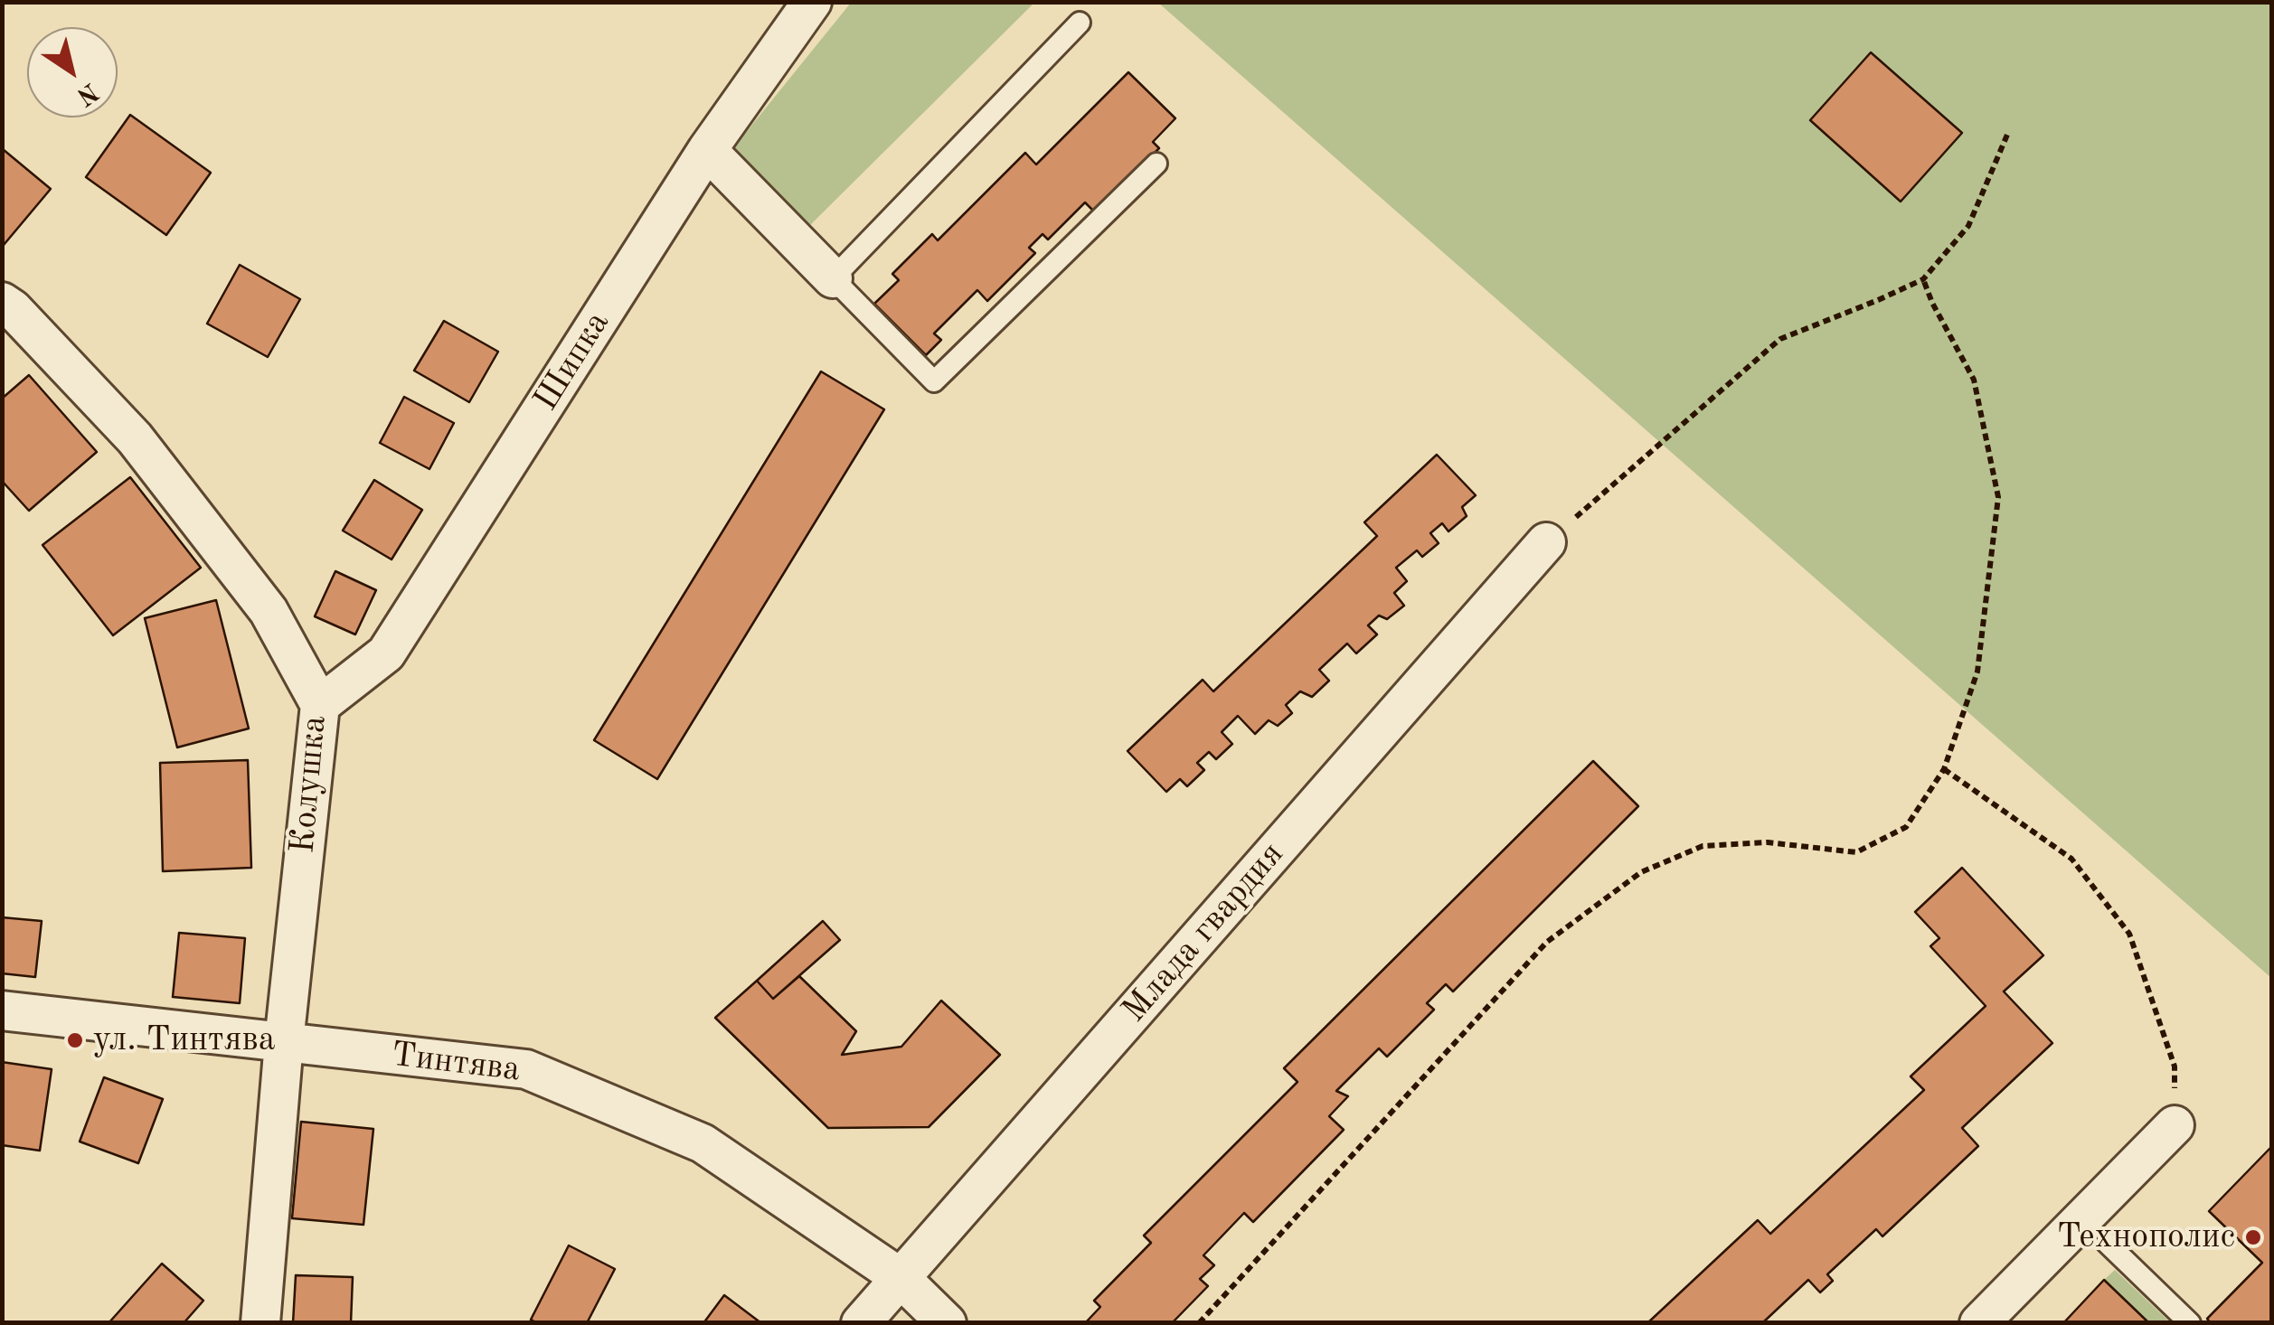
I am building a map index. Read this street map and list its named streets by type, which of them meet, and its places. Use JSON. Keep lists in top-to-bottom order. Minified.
{"streets":{"street":["Шипка","Колушка","Млада гвардия","Тинтява"]},"crossings":[["Шипка","Колушка"],["Колушка","Тинтява"],["Млада гвардия","Тинтява"]],"places":["ул. Тинтява","Технополис"],"north":"bottom right"}
